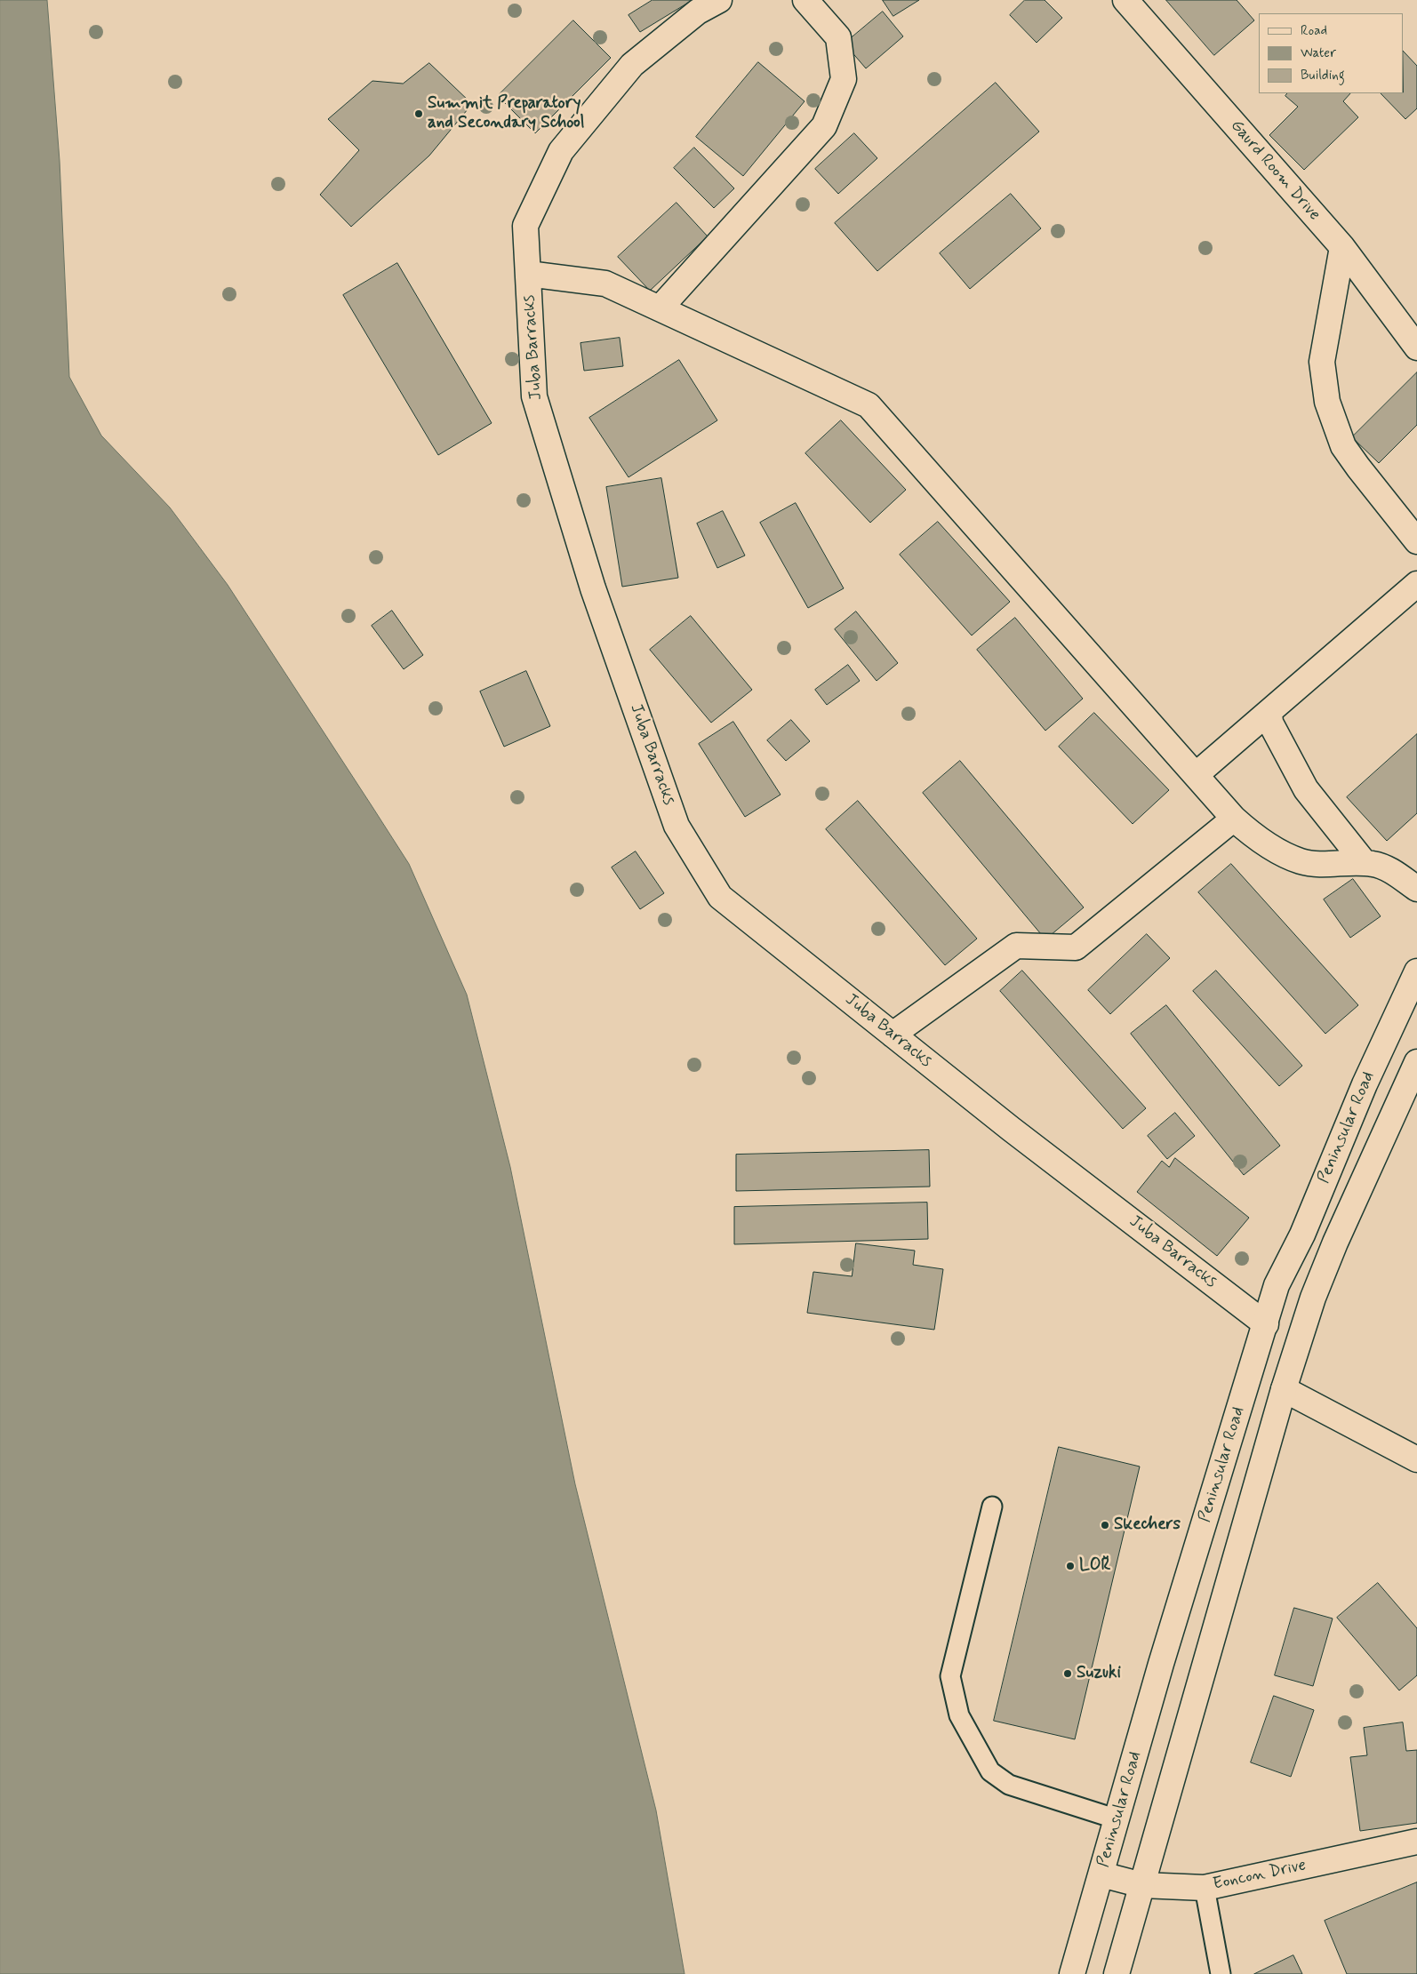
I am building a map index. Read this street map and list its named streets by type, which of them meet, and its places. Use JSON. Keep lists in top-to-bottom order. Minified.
{"streets":{"street":["Gaurd Room Drive","Juba Barracks","Peninsular Road","Eoncon Drive"]},"crossings":[["Juba Barracks","Peninsular Road"],["Peninsular Road","Eoncon Drive"]],"places":["Summit Preparatory and Secondary School","Skechers","LŎR","Suzuki"],"legend":["Road","Water","Building"]}
